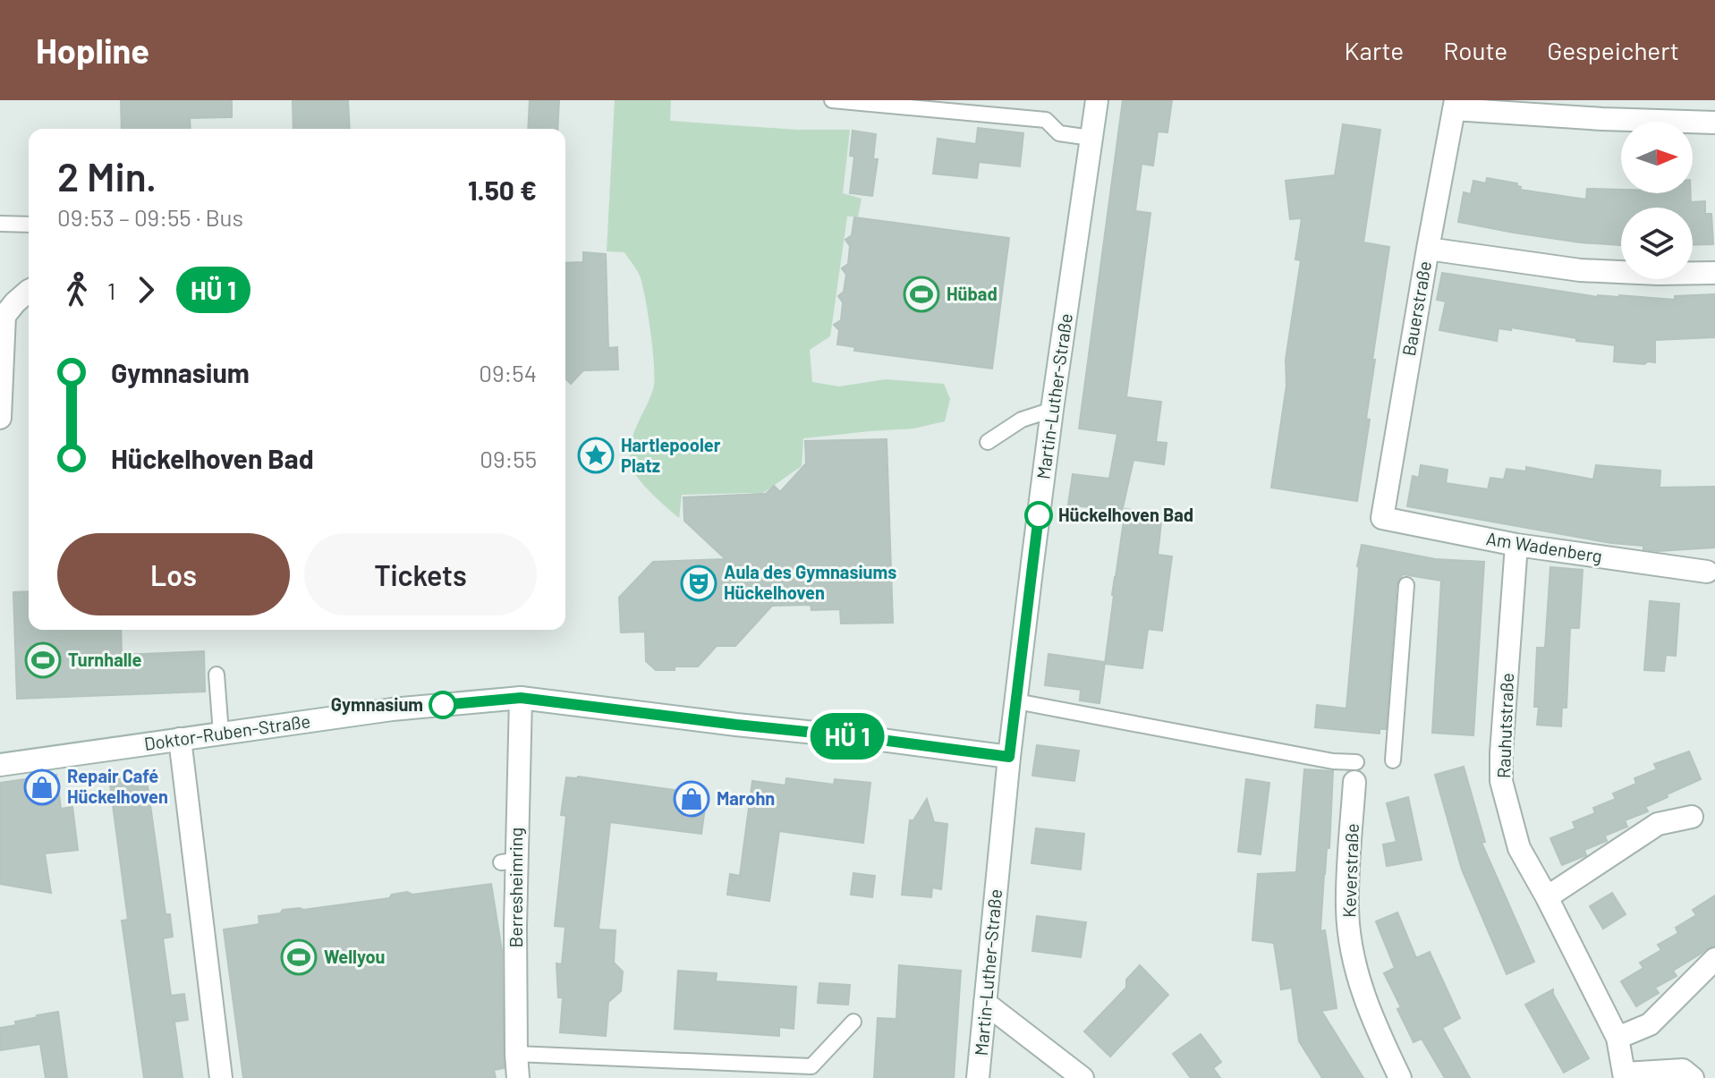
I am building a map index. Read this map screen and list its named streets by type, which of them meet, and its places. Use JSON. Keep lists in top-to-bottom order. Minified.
{"streets":{"street":["Bauerstraße","Martin-Luther-Straße","Am Wadenberg","Rauhutstraße","Doktor-Ruben-Straße","Keverstraße","Berresheimring"]},"crossings":[["Bauerstraße","Am Wadenberg"],["Martin-Luther-Straße","Doktor-Ruben-Straße"],["Am Wadenberg","Rauhutstraße"],["Doktor-Ruben-Straße","Berresheimring"]],"places":{"sports":["Hübad","Turnhalle","Wellyou"],"place":["Hartlepooler Platz"],"other":["Hückelhoven Bad","Gymnasium"],"theatre":["Aula des Gymnasiums Hückelhoven"],"shop":["Repair Café Hückelhoven","Marohn"]},"north":"right","page":{"header":"Hopline","nav":["Karte","Route","Gespeichert"],"on_map":"HÜ 1","heading":["2 Min.","09:53 – 09:55 · Bus","1.50 €"],"legs":["1","HÜ 1"],"list":[{"name":"Gymnasium","value":"09:54"},{"name":"Hückelhoven Bad","value":"09:55"}],"buttons":["Los","Tickets"]}}
